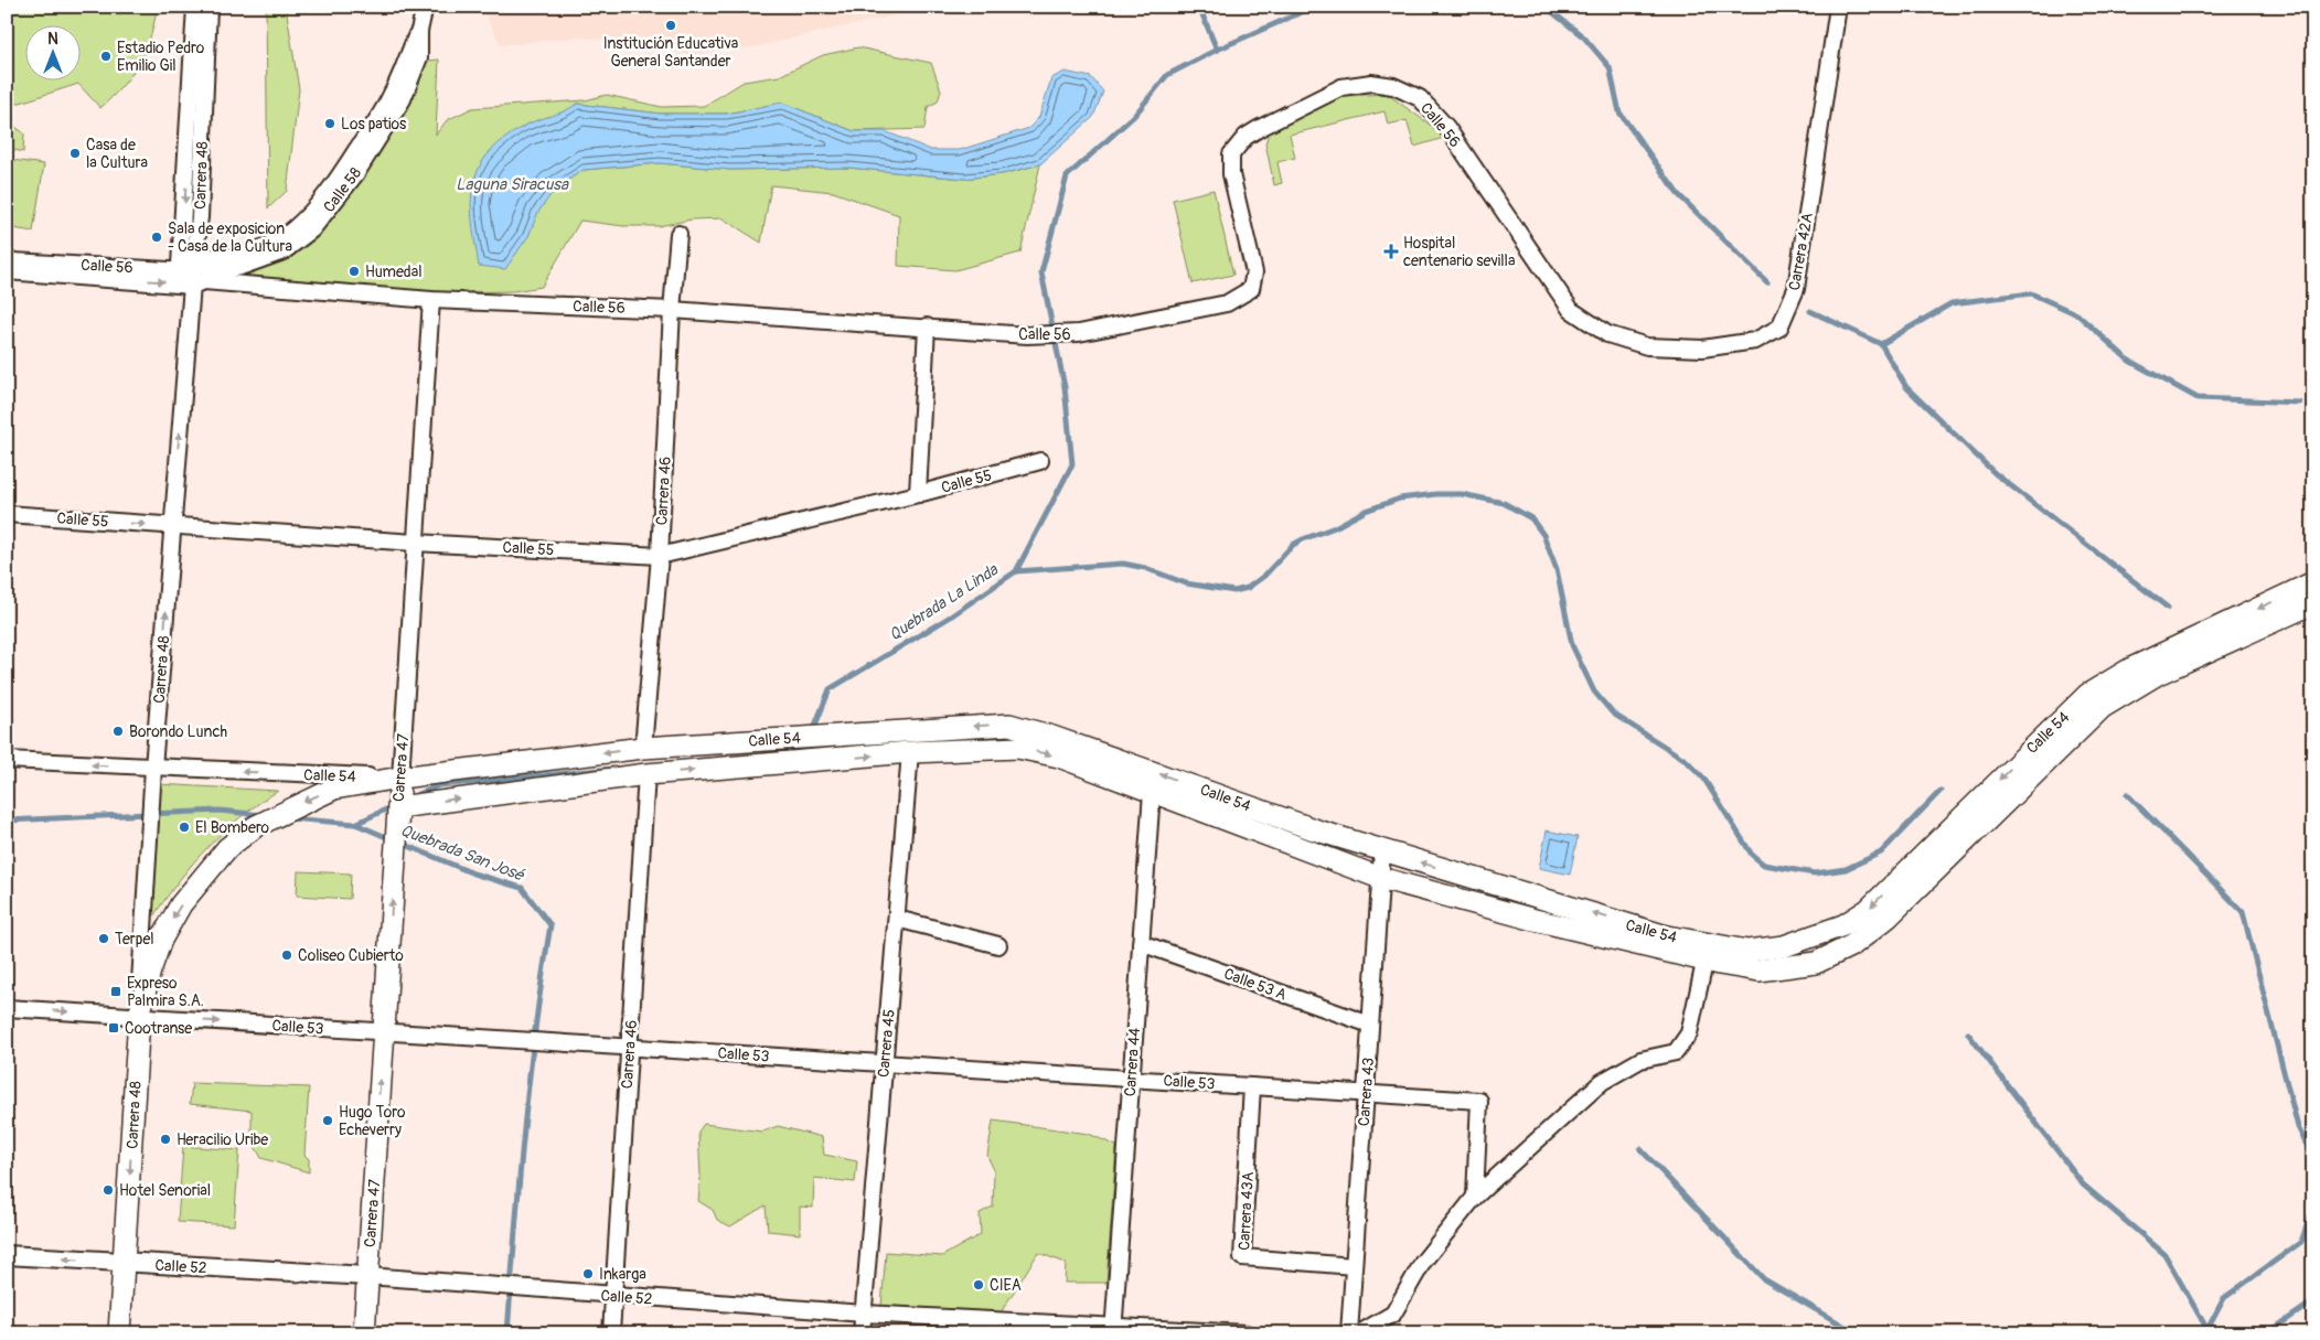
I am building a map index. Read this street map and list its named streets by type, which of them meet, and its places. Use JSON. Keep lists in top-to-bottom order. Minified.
{"streets":{"main road":["Carrera 48","Calle 54","Carrera 47"],"street":["Calle 56","Calle 58","Carrera 42A","Calle 55","Carrera 46","Calle 53 A","Calle 53","Carrera 45","Carrera 44","Carrera 43","Carrera 43A","Calle 52"]},"crossings":[["Calle 56","Carrera 48"],["Calle 56","Calle 58"],["Calle 56","Carrera 42A"],["Calle 56","Carrera 46"],["Calle 56","Carrera 47"],["Carrera 48","Calle 58"],["Carrera 48","Calle 55"],["Carrera 48","Calle 54"],["Carrera 48","Calle 53"],["Carrera 48","Calle 52"],["Calle 55","Carrera 46"],["Calle 55","Carrera 47"],["Carrera 46","Calle 54"],["Carrera 46","Calle 53"],["Carrera 46","Calle 52"],["Calle 54","Carrera 47"],["Calle 54","Carrera 45"],["Calle 54","Carrera 44"],["Calle 54","Carrera 43"],["Carrera 47","Calle 53"],["Carrera 47","Calle 52"],["Calle 53 A","Carrera 44"],["Calle 53 A","Carrera 43"],["Calle 53","Carrera 45"],["Calle 53","Carrera 44"],["Calle 53","Carrera 43"],["Calle 53","Carrera 43A"],["Carrera 45","Calle 52"],["Carrera 44","Calle 52"],["Carrera 43","Carrera 43A"]],"one_way":["Carrera 47"],"water":["Laguna Siracusa","Quebrada La Linda","Quebrada San José"],"places":{"other":["Institución Educativa General Santander","Estadio Pedro Emilio Gil","Los patios","Casa de la Cultura","Sala de exposicion - Casa de la Cultura","Humedal","Borondo Lunch","El Bombero","Terpel","Coliseo Cubierto","Hugo Toro Echeverry","Heracilio Uribe","Hotel Senorial","Inkarga","CIEA"],"health":["Hospital centenario sevilla"],"transit":["Expreso Palmira S.A.","Cootranse"]},"north":"top"}
